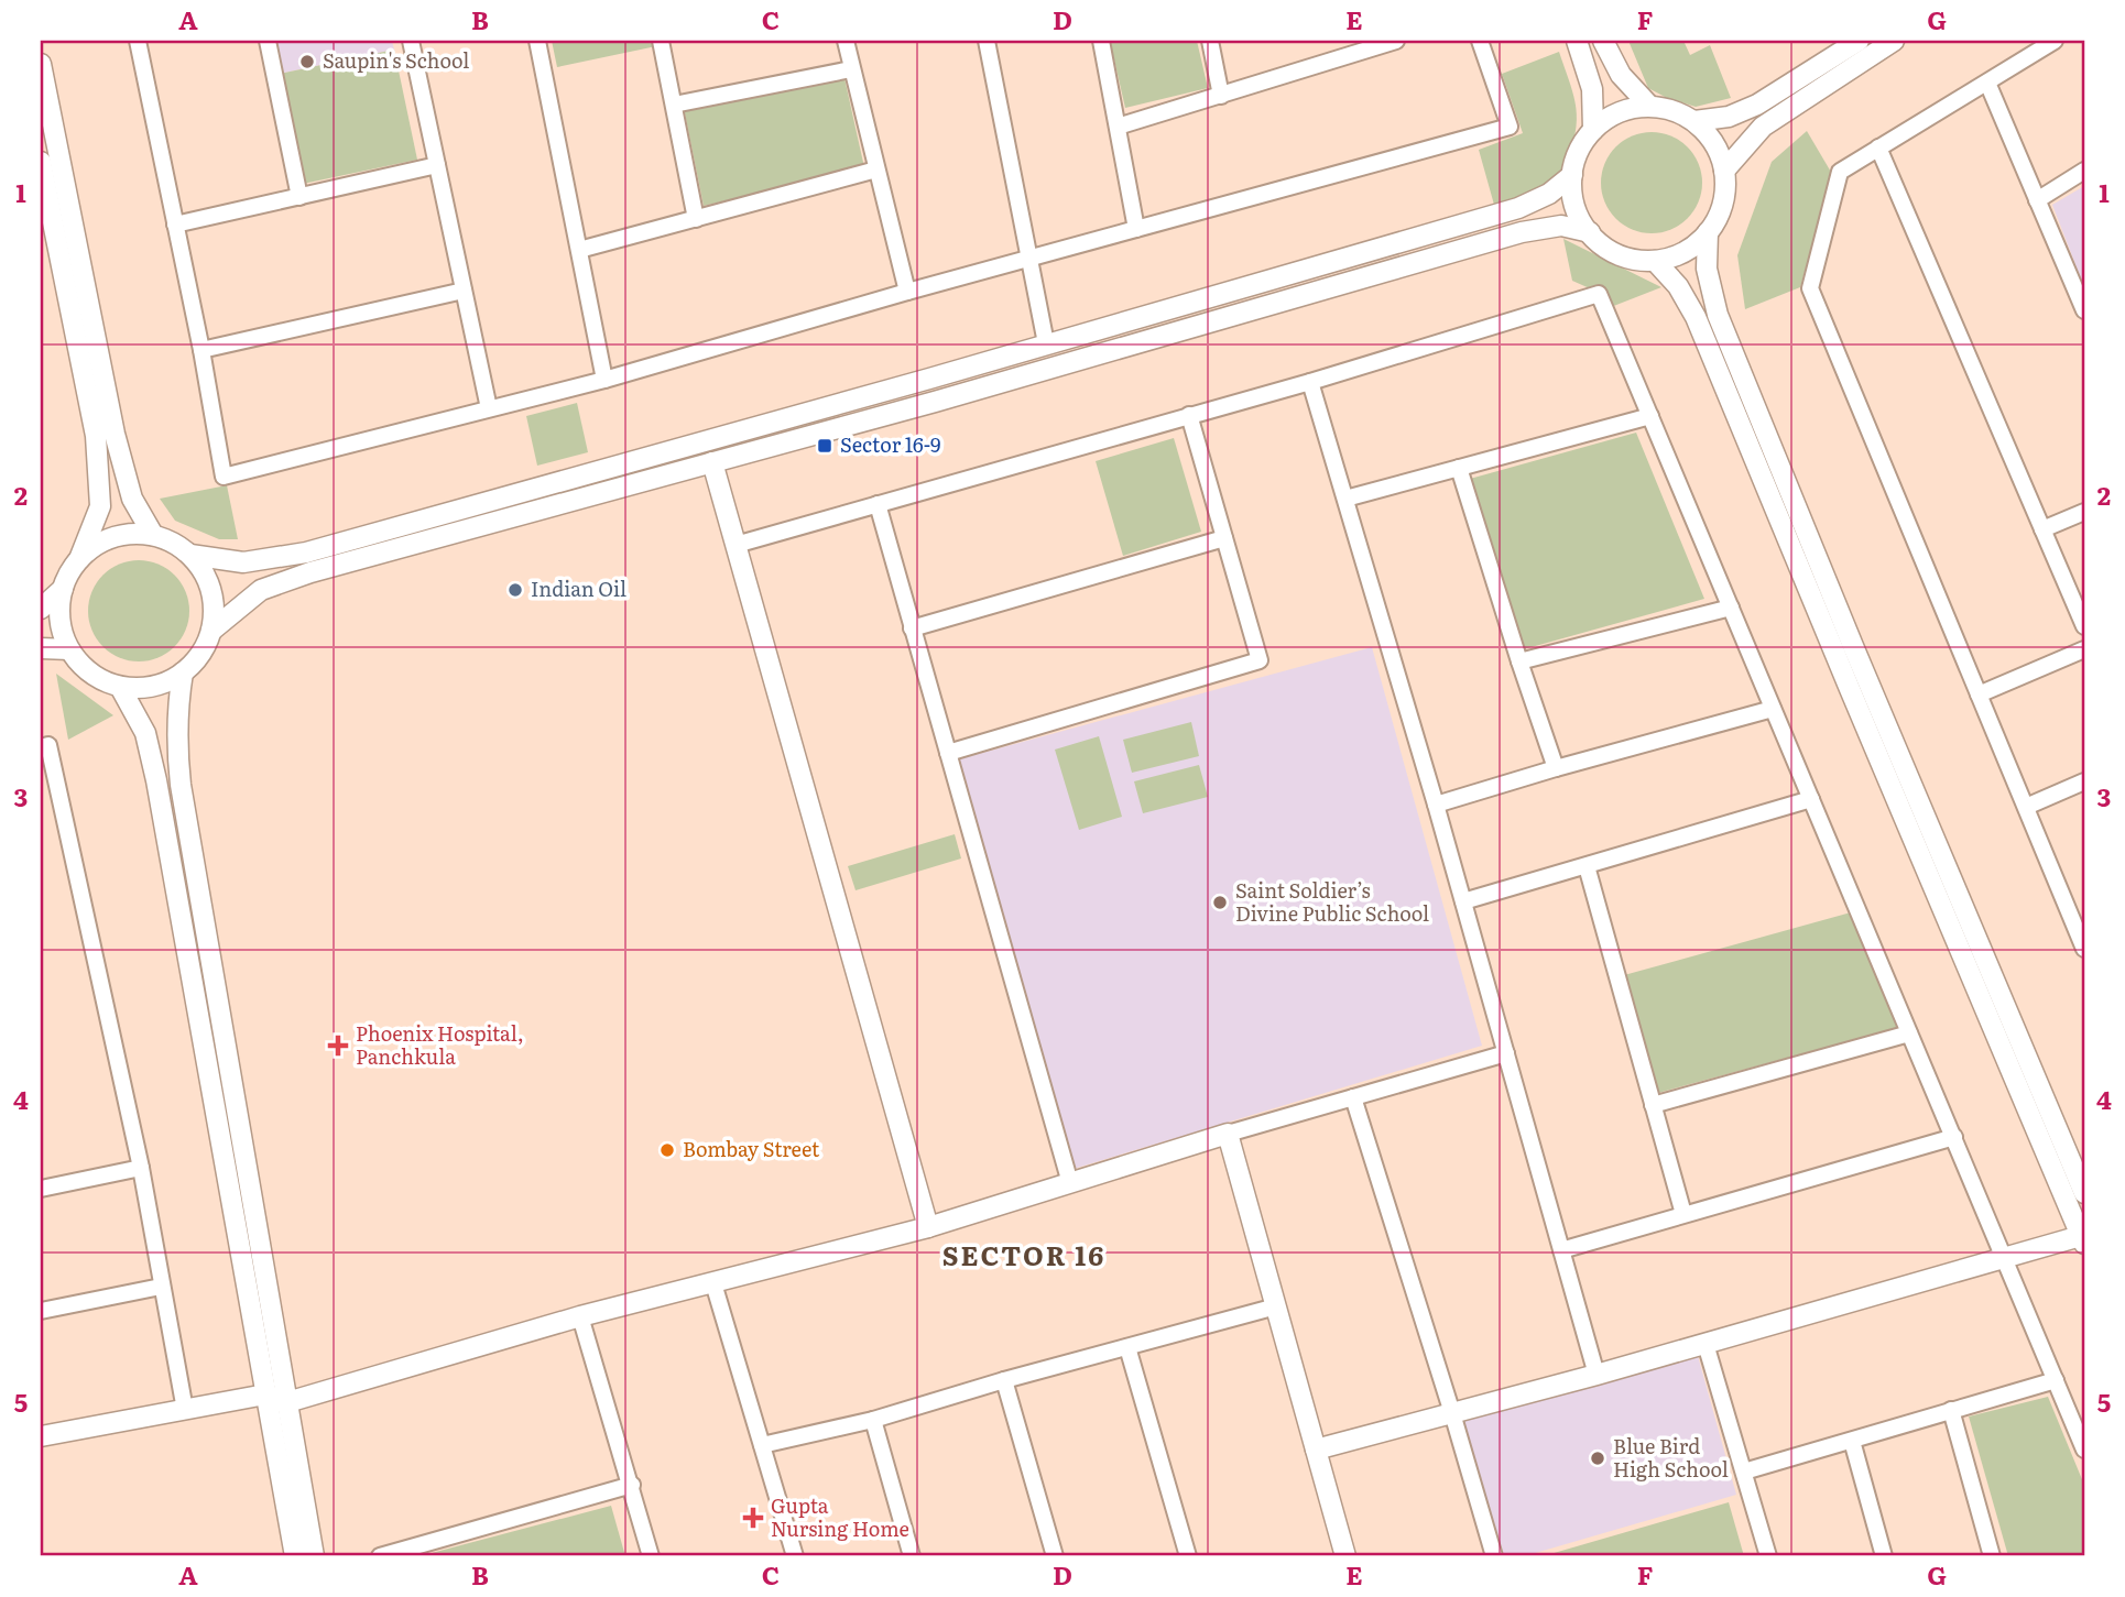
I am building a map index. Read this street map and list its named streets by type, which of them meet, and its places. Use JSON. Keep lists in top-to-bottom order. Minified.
{"districts":["SECTOR 16"],"places":{"other":["Saupin's School","Indian Oil","Saint Soldier’s Divine Public School","Bombay Street","Blue Bird High School"],"transit":["Sector 16-9"],"health":["Phoenix Hospital, Panchkula","Gupta Nursing Home"]},"grid":{"columns":["A","B","C","D","E","F","G"],"rows":["1","2","3","4","5"]}}
